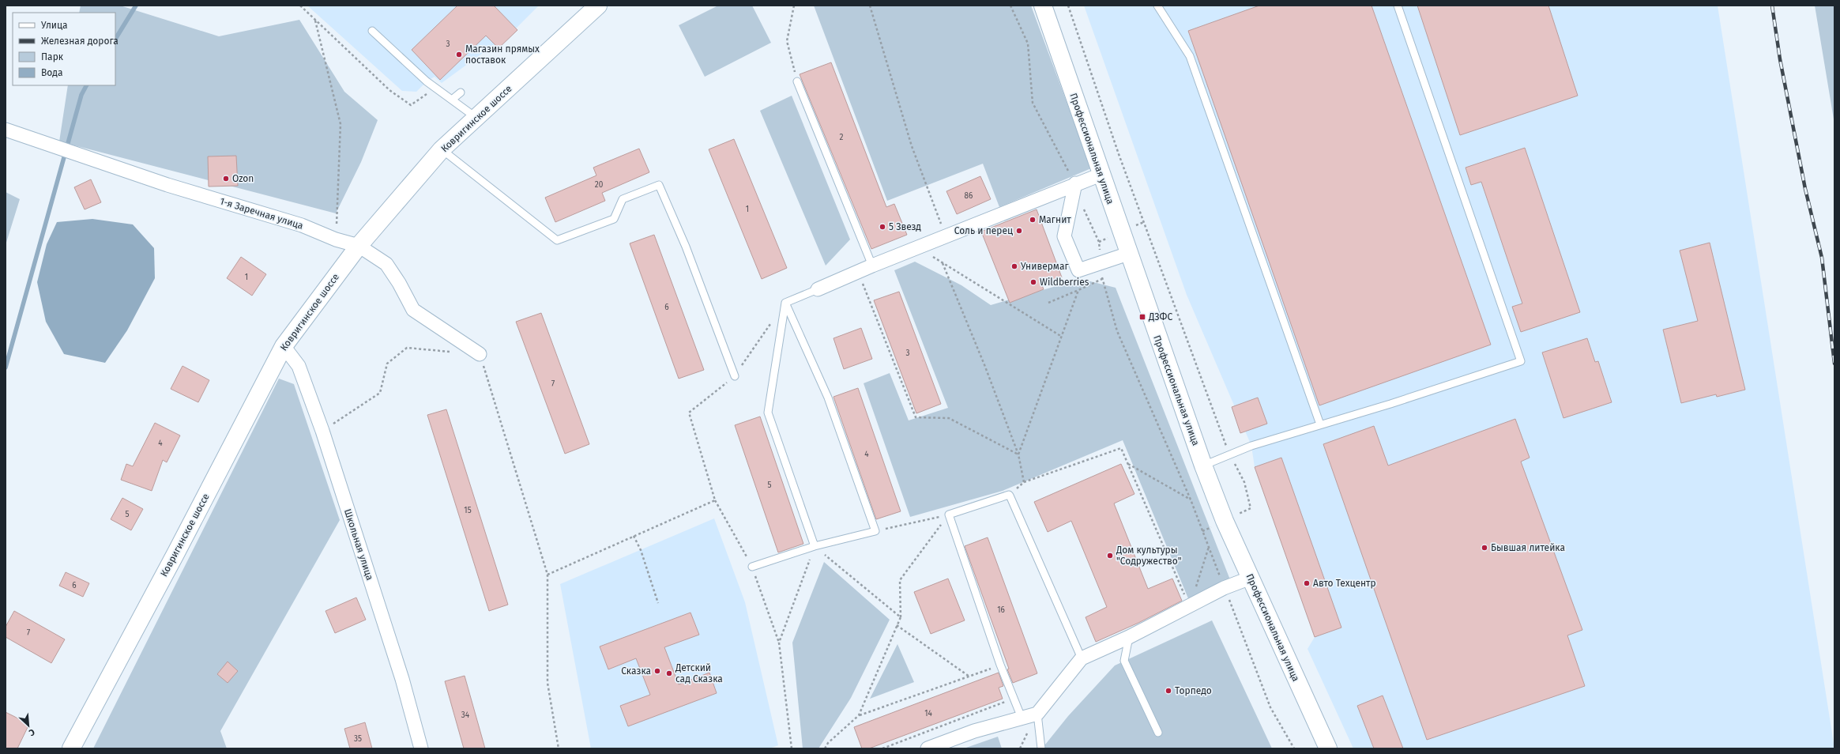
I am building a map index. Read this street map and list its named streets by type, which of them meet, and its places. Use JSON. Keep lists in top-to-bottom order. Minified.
{"streets":{"main road":["Ковригинское шоссе","Профессиональная улица"],"street":["1-я Заречная улица","Школьная улица"]},"crossings":[["Ковригинское шоссе","1-я Заречная улица"],["Ковригинское шоссе","Школьная улица"]],"places":{"other":["Магазин прямых поставок","Ozon","Магнит","5 Звезд","Соль и перец","Универмаг","Wildberries","Бывшая литейка","Дом культуры \"Содружество\"","Авто Техцентр","Сказка","Детский сад Сказка","Торпедо"],"transit":["ДЗФС"]},"house_numbers":["3","2","20","86","1","1","6","3","7","4","4","5","15","5","6","16","7","14","34","35"],"legend":["Улица","Железная дорога","Парк","Вода"],"north":"bottom right"}
